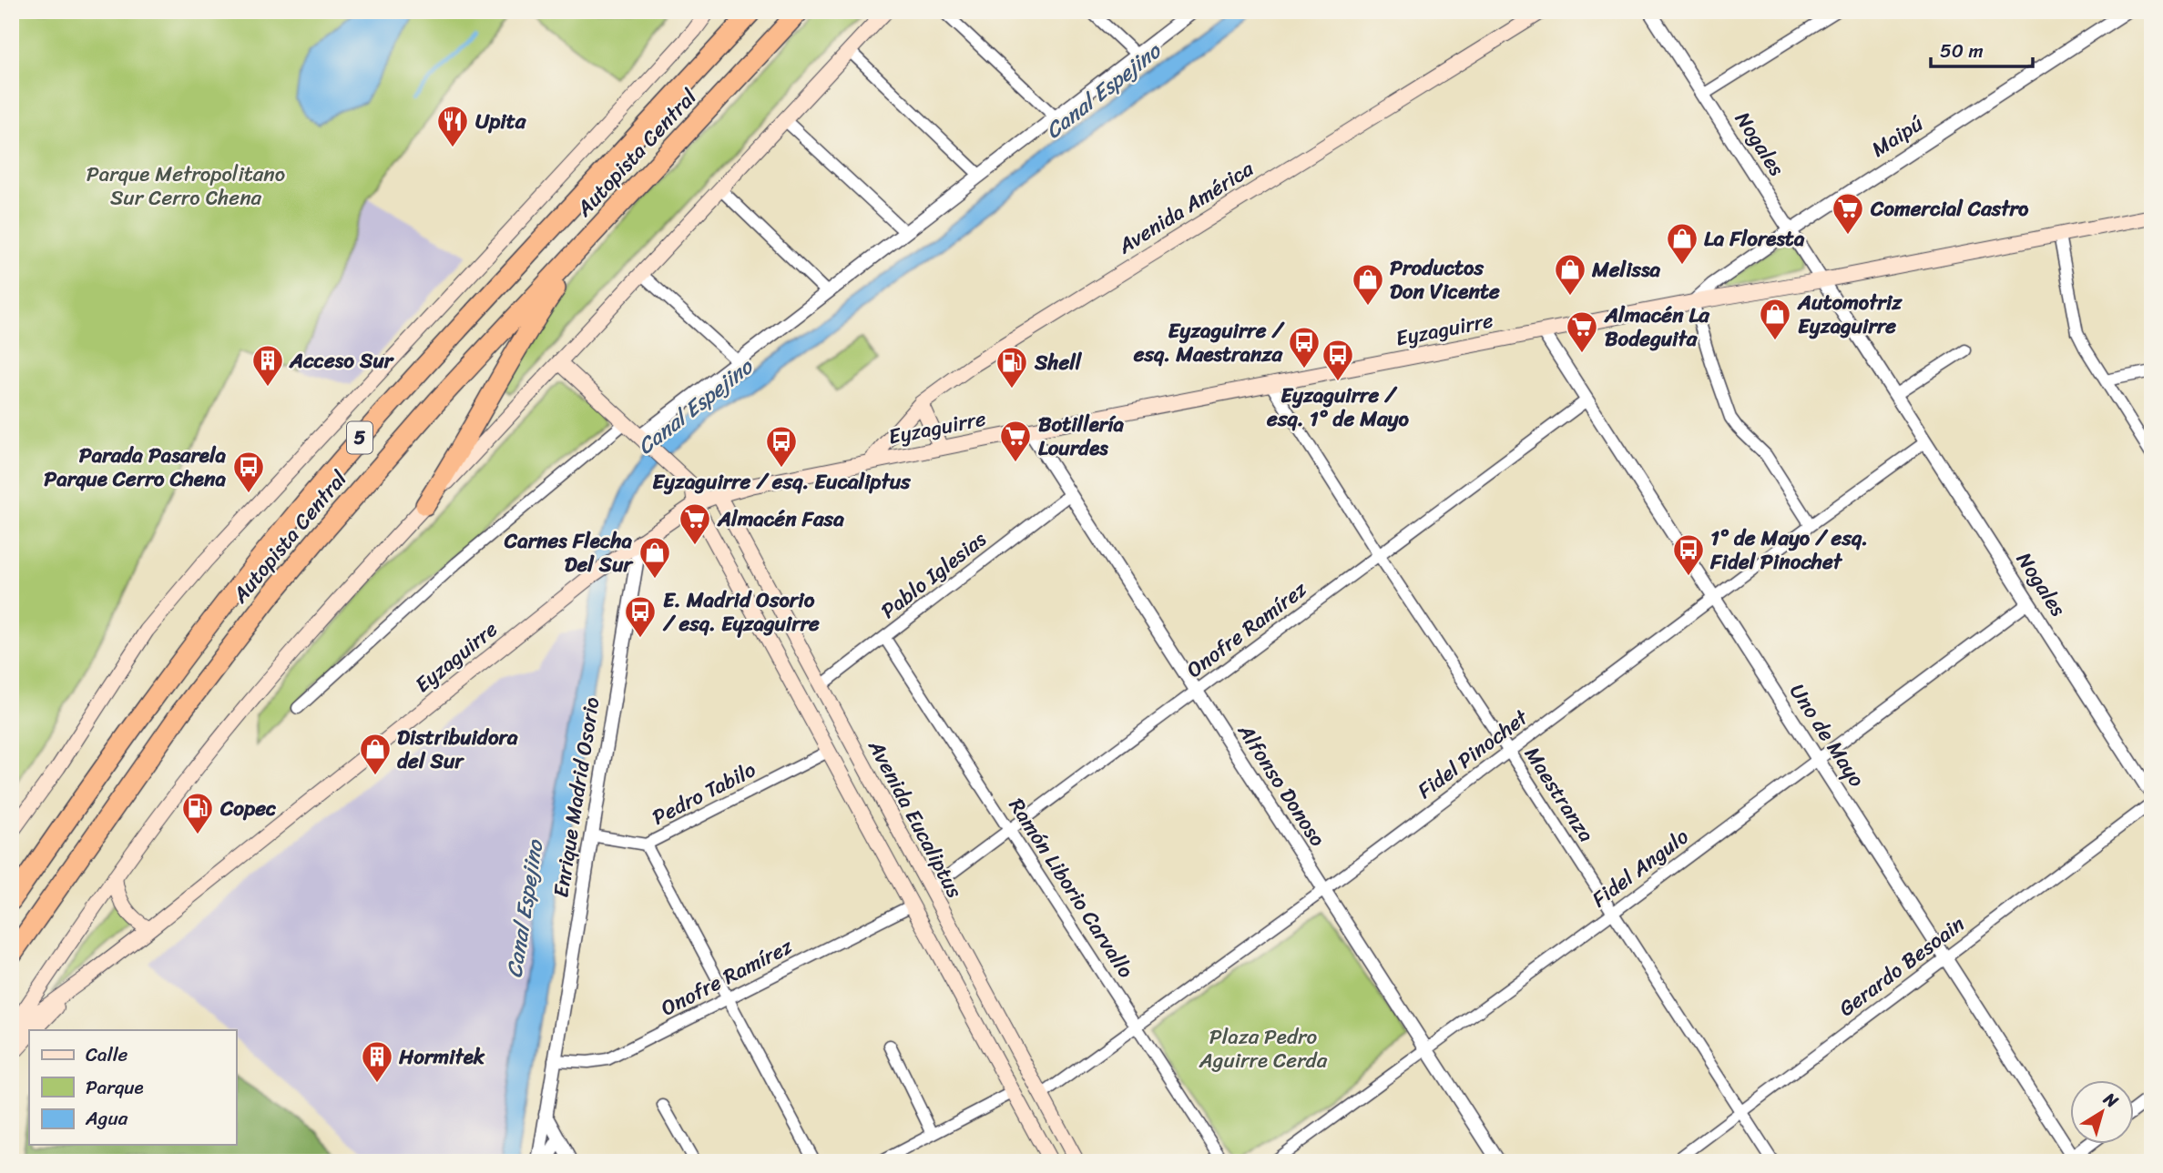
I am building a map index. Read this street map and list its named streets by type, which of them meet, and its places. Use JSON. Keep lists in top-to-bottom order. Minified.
{"streets":{"highway":["Autopista Central","5"],"main road":["Avenida América","Eyzaguirre","Avenida Eucaliptus"],"street":["Maipú","Nogales","Pablo Iglesias","Onofre Ramírez","Uno de Mayo","Fidel Pinochet","Alfonso Donoso","Pedro Tabilo","Maestranza","Enrique Madrid Osorio","Fidel Angulo","Ramón Liborio Carvallo","Gerardo Besoain"]},"crossings":[["Maipú","Nogales"],["Maipú","Eyzaguirre"],["Nogales","Eyzaguirre"],["Nogales","Fidel Pinochet"],["Nogales","Fidel Angulo"],["Avenida América","Eyzaguirre"],["Eyzaguirre","Uno de Mayo"],["Eyzaguirre","Alfonso Donoso"],["Eyzaguirre","Maestranza"],["Eyzaguirre","Enrique Madrid Osorio"],["Eyzaguirre","Avenida Eucaliptus"],["Pablo Iglesias","Alfonso Donoso"],["Pablo Iglesias","Avenida Eucaliptus"],["Pablo Iglesias","Ramón Liborio Carvallo"],["Onofre Ramírez","Uno de Mayo"],["Onofre Ramírez","Alfonso Donoso"],["Onofre Ramírez","Maestranza"],["Onofre Ramírez","Enrique Madrid Osorio"],["Onofre Ramírez","Avenida Eucaliptus"],["Onofre Ramírez","Ramón Liborio Carvallo"],["Uno de Mayo","Fidel Pinochet"],["Uno de Mayo","Fidel Angulo"],["Uno de Mayo","Gerardo Besoain"],["Fidel Pinochet","Alfonso Donoso"],["Fidel Pinochet","Maestranza"],["Fidel Pinochet","Avenida Eucaliptus"],["Fidel Pinochet","Ramón Liborio Carvallo"],["Alfonso Donoso","Fidel Angulo"],["Pedro Tabilo","Enrique Madrid Osorio"],["Maestranza","Fidel Angulo"],["Maestranza","Gerardo Besoain"]],"water":["Canal Espejino"],"parks":["Parque Metropolitano Sur Cerro Chena","Plaza Pedro Aguirre Cerda"],"places":{"restaurant":["Upita"],"supermarket":["Comercial Castro","Almacén La Bodeguita","Botillería Lourdes","Almacén Fasa"],"shop":["La Floresta","Melissa","Productos Don Vicente","Automotriz Eyzaguirre","Carnes Flecha Del Sur","Distribuidora del Sur"],"bus stop":["Eyzaguirre / esq. Maestranza","Eyzaguirre / esq. 1° de Mayo","Eyzaguirre / esq. Eucaliptus","Parada Pasarela Parque Cerro Chena","1° de Mayo / esq. Fidel Pinochet","E. Madrid Osorio / esq. Eyzaguirre"],"building":["Acceso Sur","Hormitek"],"fuel station":["Shell","Copec"]},"legend":["Calle","Parque","Agua"],"scale_bar":"50 m","north":"top right"}
